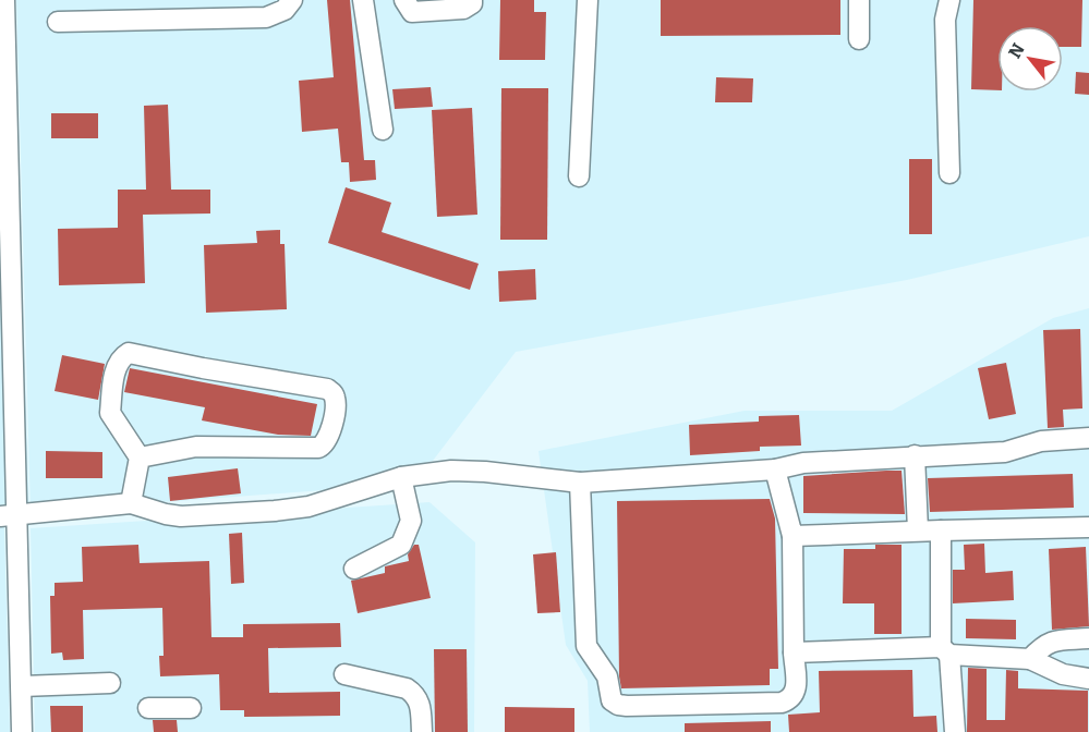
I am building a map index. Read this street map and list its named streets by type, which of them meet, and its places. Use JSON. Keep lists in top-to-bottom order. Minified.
{"north":"top left"}
